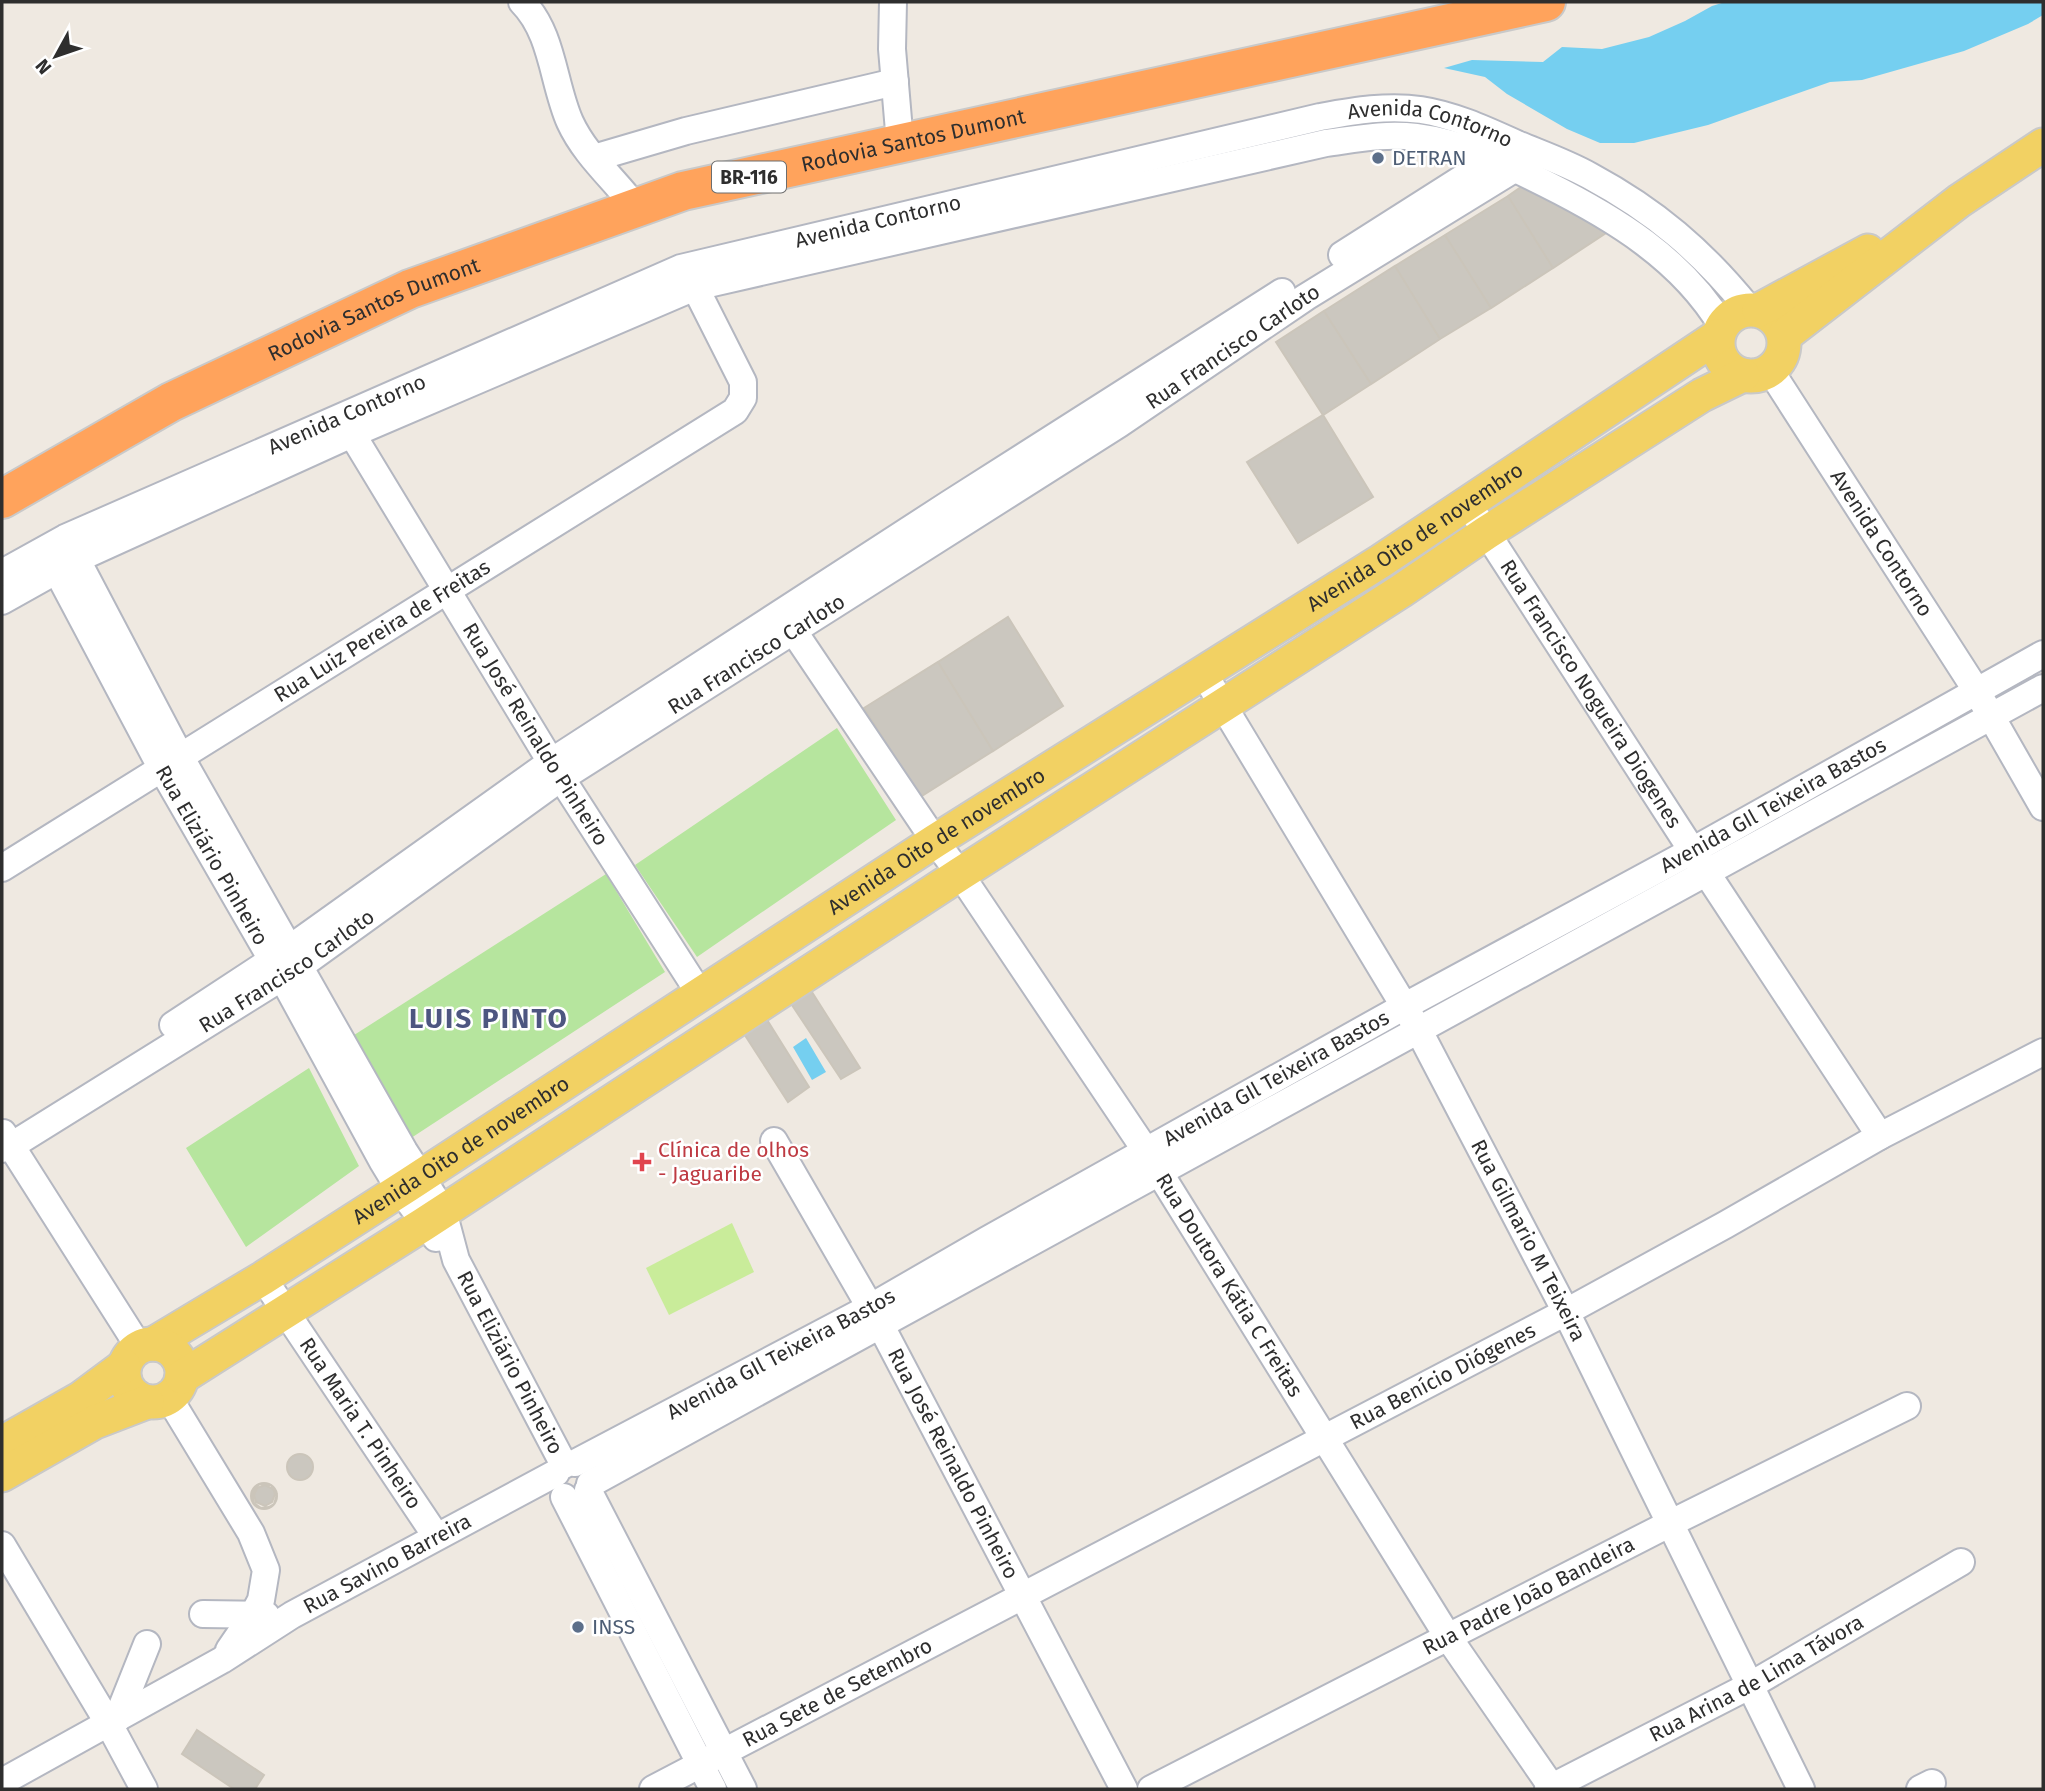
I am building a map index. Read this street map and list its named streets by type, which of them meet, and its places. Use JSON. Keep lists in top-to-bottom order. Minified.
{"streets":{"highway":["Rodovia Santos Dumont","BR-116"],"main road":["Avenida Oito de novembro"],"street":["Avenida Contorno","Rua Francisco Carloto","Rua Luiz Pereira de Freitas","Rua Francisco Nogueira Diogenes","Rua José Reinaldo Pinheiro","Avenida GIl Teixeira Bastos","Rua Eliziário Pinheiro","Rua Gilmario M Teixeira","Rua Doutora Kátia C Freitas","Rua Benício Diógenes","Rua Maria T. Pinheiro","Rua Savino Barreira","Rua Padre João Bandeira","Rua Arina de Lima Távora","Rua Sete de Setembro"]},"crossings":[["Avenida Contorno","Rua Francisco Carloto"],["Avenida Contorno","Avenida Oito de novembro"],["Avenida Contorno","Rua Luiz Pereira de Freitas"],["Avenida Contorno","Rua José Reinaldo Pinheiro"],["Avenida Contorno","Avenida GIl Teixeira Bastos"],["Avenida Contorno","Rua Eliziário Pinheiro"],["Rua Francisco Carloto","Rua José Reinaldo Pinheiro"],["Rua Francisco Carloto","Rua Eliziário Pinheiro"],["Rua Francisco Carloto","Rua Doutora Kátia C Freitas"],["Avenida Oito de novembro","Rua Francisco Nogueira Diogenes"],["Avenida Oito de novembro","Rua José Reinaldo Pinheiro"],["Avenida Oito de novembro","Rua Eliziário Pinheiro"],["Avenida Oito de novembro","Rua Gilmario M Teixeira"],["Avenida Oito de novembro","Rua Doutora Kátia C Freitas"],["Avenida Oito de novembro","Rua Maria T. Pinheiro"],["Avenida Oito de novembro","Rua Savino Barreira"],["Rua Luiz Pereira de Freitas","Rua José Reinaldo Pinheiro"],["Rua Luiz Pereira de Freitas","Rua Eliziário Pinheiro"],["Rua Francisco Nogueira Diogenes","Avenida GIl Teixeira Bastos"],["Rua Francisco Nogueira Diogenes","Rua Benício Diógenes"],["Rua José Reinaldo Pinheiro","Avenida GIl Teixeira Bastos"],["Rua José Reinaldo Pinheiro","Rua Benício Diógenes"],["Rua José Reinaldo Pinheiro","Rua Sete de Setembro"],["Avenida GIl Teixeira Bastos","Rua Eliziário Pinheiro"],["Avenida GIl Teixeira Bastos","Rua Gilmario M Teixeira"],["Avenida GIl Teixeira Bastos","Rua Doutora Kátia C Freitas"],["Avenida GIl Teixeira Bastos","Rua Savino Barreira"],["Rua Eliziário Pinheiro","Rua Savino Barreira"],["Rua Eliziário Pinheiro","Rua Sete de Setembro"],["Rua Gilmario M Teixeira","Rua Benício Diógenes"],["Rua Gilmario M Teixeira","Rua Padre João Bandeira"],["Rua Gilmario M Teixeira","Rua Arina de Lima Távora"],["Rua Doutora Kátia C Freitas","Rua Benício Diógenes"],["Rua Doutora Kátia C Freitas","Rua Padre João Bandeira"],["Rua Doutora Kátia C Freitas","Rua Arina de Lima Távora"],["Rua Benício Diógenes","Rua Sete de Setembro"],["Rua Maria T. Pinheiro","Rua Savino Barreira"]],"districts":["LUIS PINTO"],"places":{"other":["DETRAN","INSS"],"health":["Clínica de olhos - Jaguaribe"]},"north":"bottom left"}
